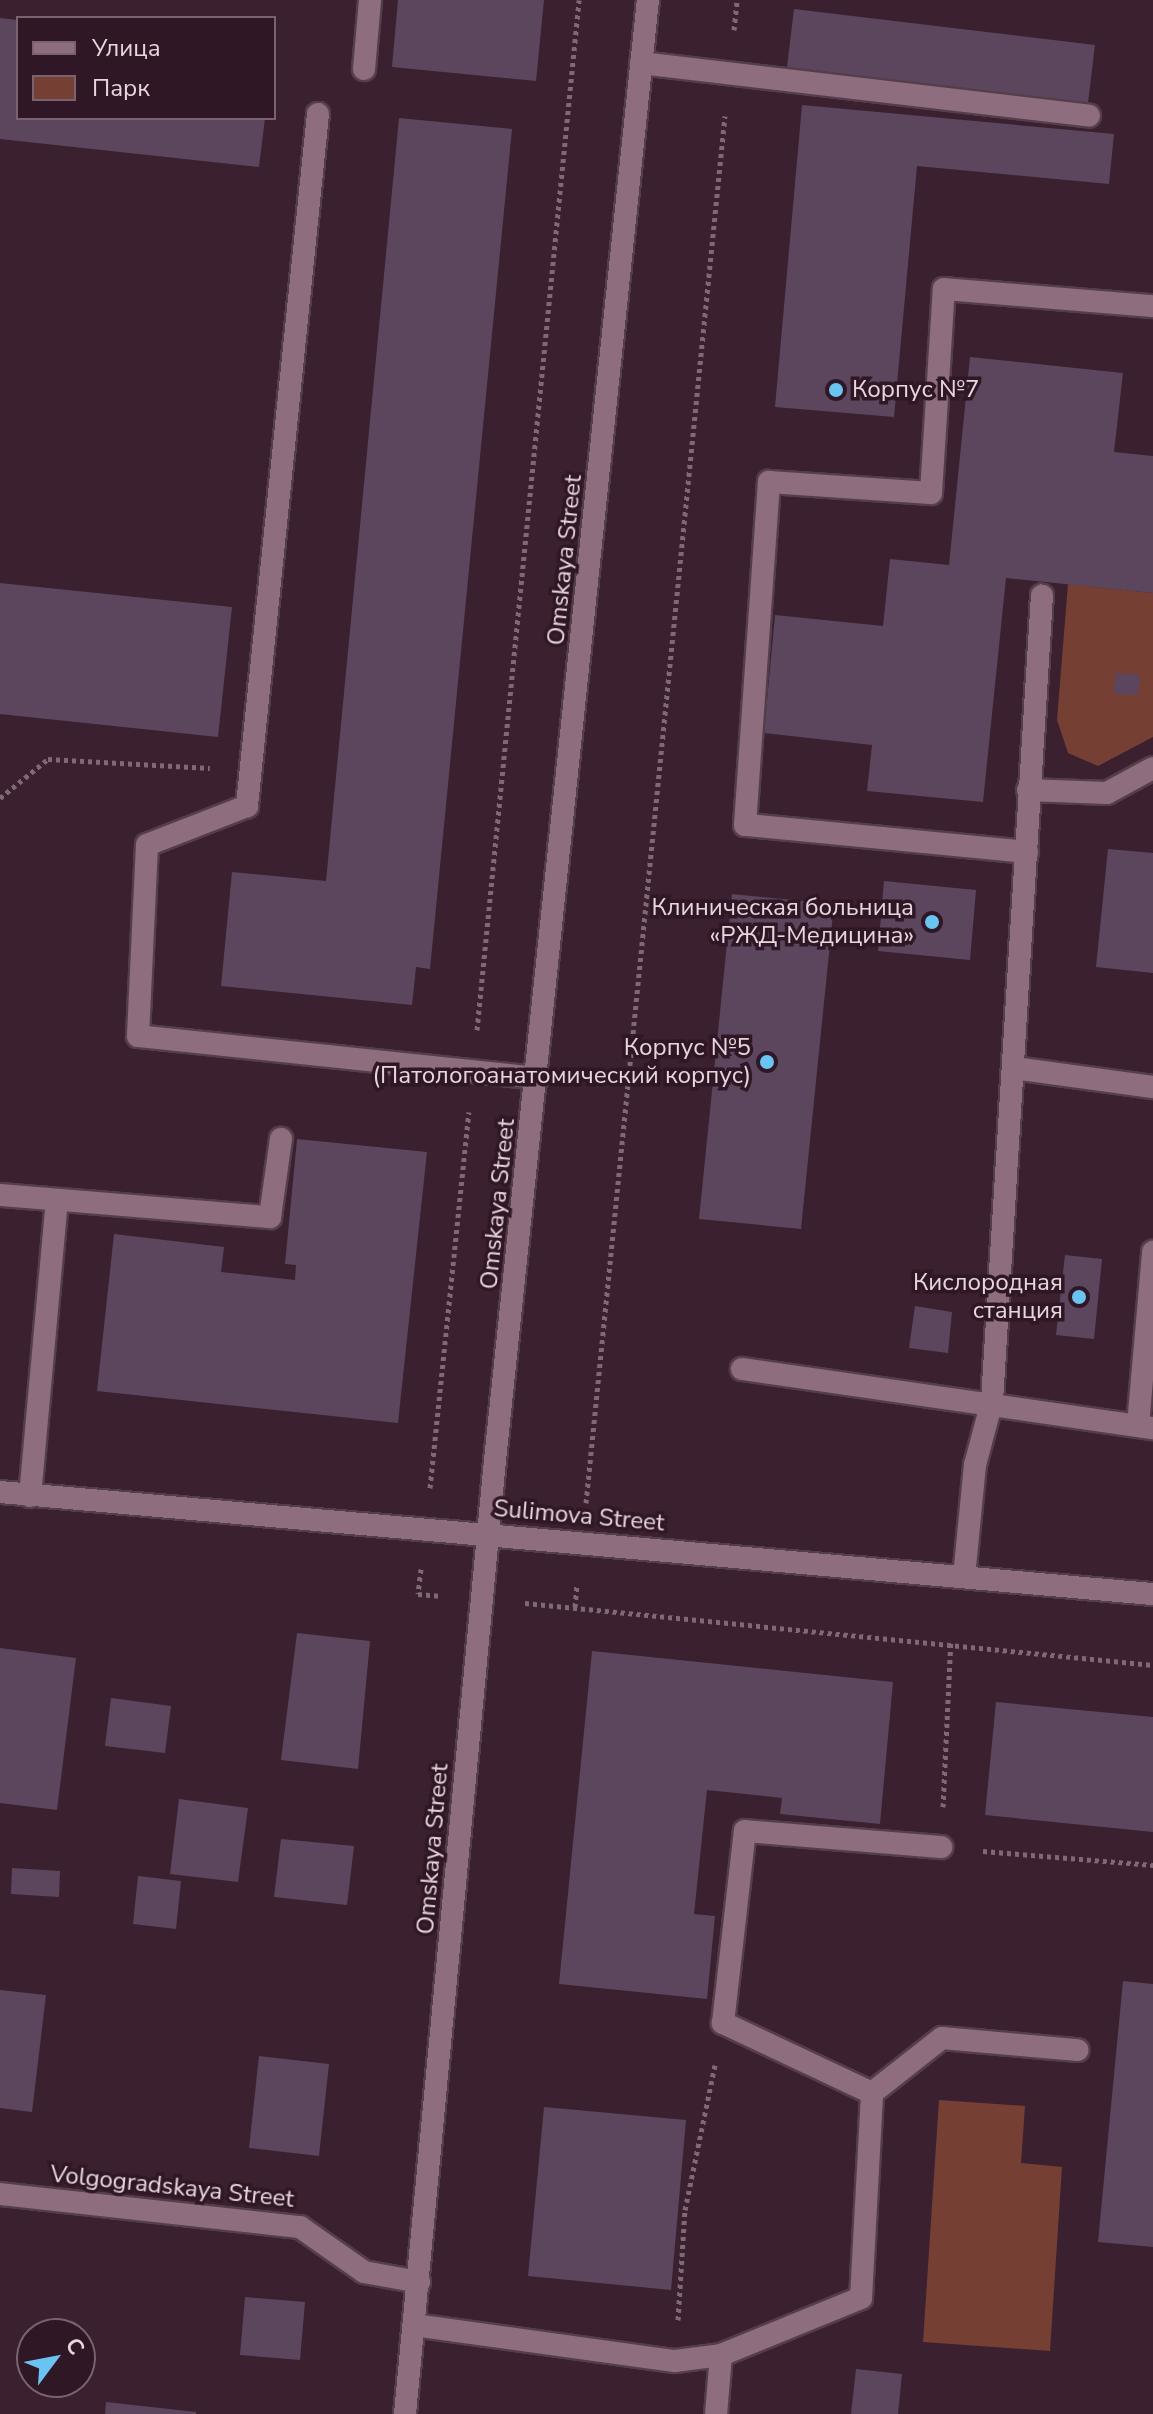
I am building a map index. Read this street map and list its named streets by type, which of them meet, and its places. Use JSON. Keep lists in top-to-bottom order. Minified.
{"streets":{"street":["Omskaya Street","Sulimova Street","Volgogradskaya Street"]},"crossings":[["Omskaya Street","Sulimova Street"],["Omskaya Street","Volgogradskaya Street"]],"places":["Корпус №7","Клиническая больница «РЖД-Медицина»","Корпус №5 (Патологоанатомический корпус)","Кислородная станция"],"legend":["Улица","Парк"],"north":"top right"}
